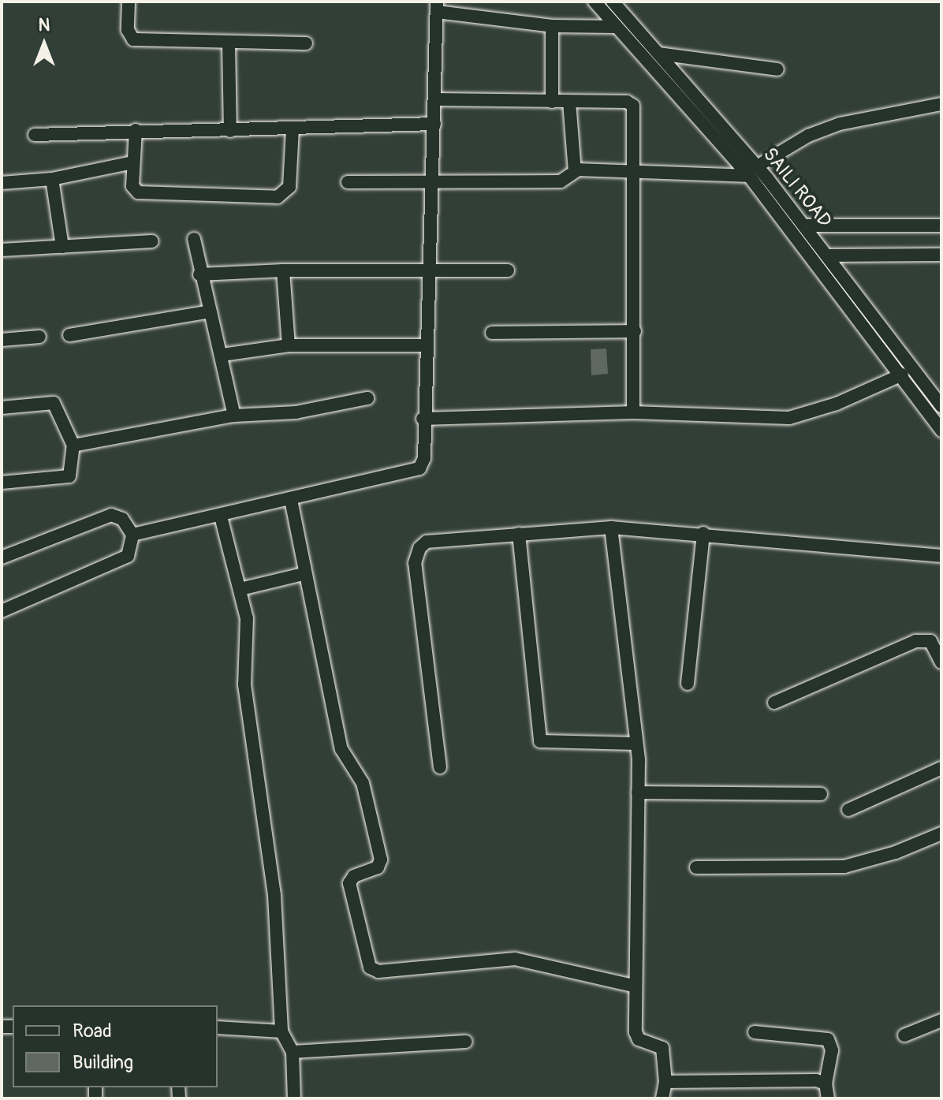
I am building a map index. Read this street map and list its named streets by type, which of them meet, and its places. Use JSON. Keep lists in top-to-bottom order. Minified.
{"streets":{"street":["SAILI ROAD"]},"legend":["Road","Building"],"north":"top"}
